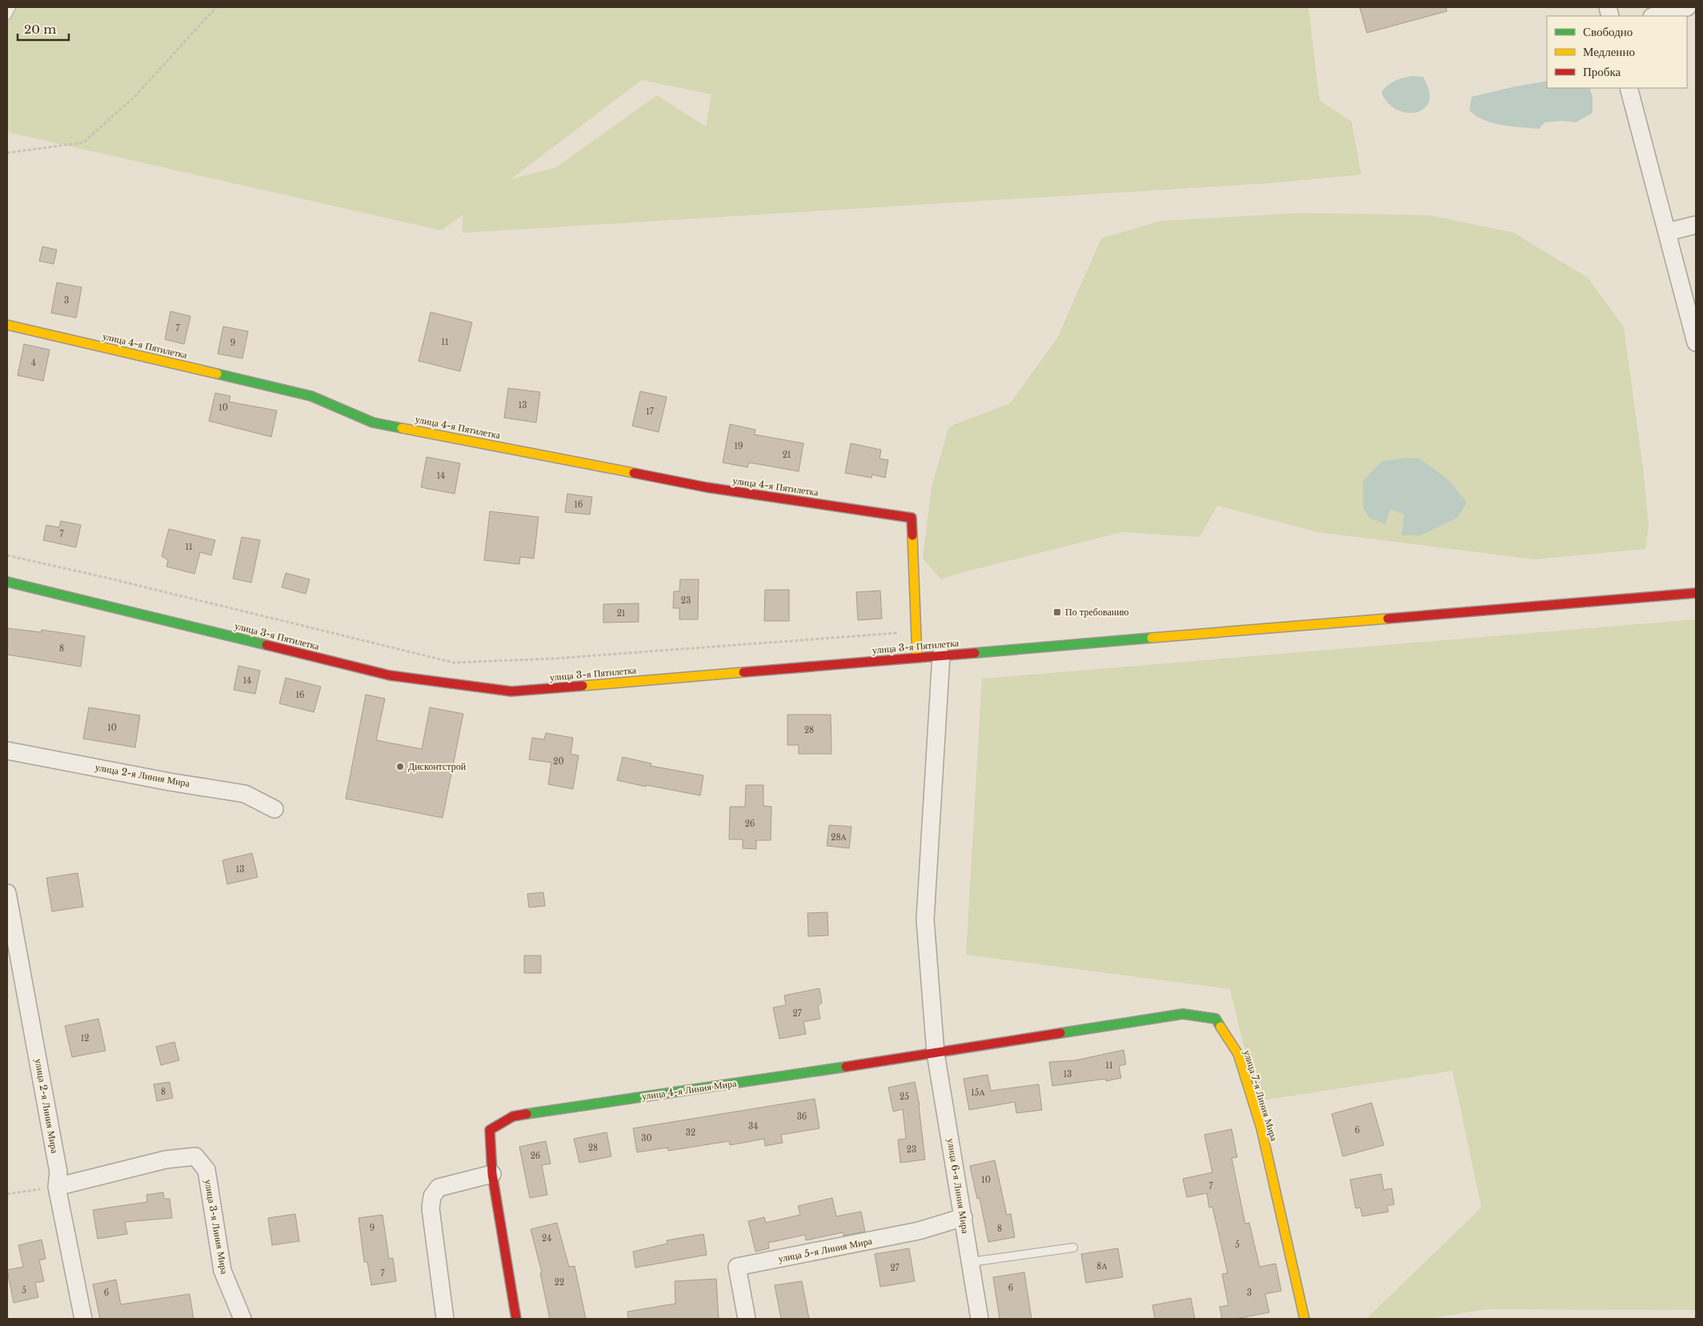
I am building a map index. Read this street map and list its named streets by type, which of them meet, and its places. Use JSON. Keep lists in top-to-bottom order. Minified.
{"streets":{"street":["улица 4-я Пятилетка","улица 3-я Пятилетка","улица 2-я Линия Мира","улица 4-я Линия Мира","улица 7-я Линия Мира","улица 6-я Линия Мира","улица 3-я Линия Мира","улица 5-я Линия Мира"]},"crossings":[["улица 3-я Пятилетка","улица 6-я Линия Мира"],["улица 2-я Линия Мира","улица 3-я Линия Мира"],["улица 4-я Линия Мира","улица 7-я Линия Мира"],["улица 4-я Линия Мира","улица 6-я Линия Мира"],["улица 7-я Линия Мира","улица 6-я Линия Мира"],["улица 6-я Линия Мира","улица 5-я Линия Мира"]],"places":{"transit":["По требованию"],"other":["Дисконтстрой"]},"house_numbers":["3","7","11","9","4","13","10","17","19","21","14","16","7","11","23","21","8","14","16","10","28","20","26","28А","13","27","12","11","13","8","15А","25","36","34","6","32","30","28","23","26","10","7","9","8","24","5","8А","27","7","22","6","5","6","3"],"legend":["Свободно","Медленно","Пробка"],"scale_bar":"20 m"}
